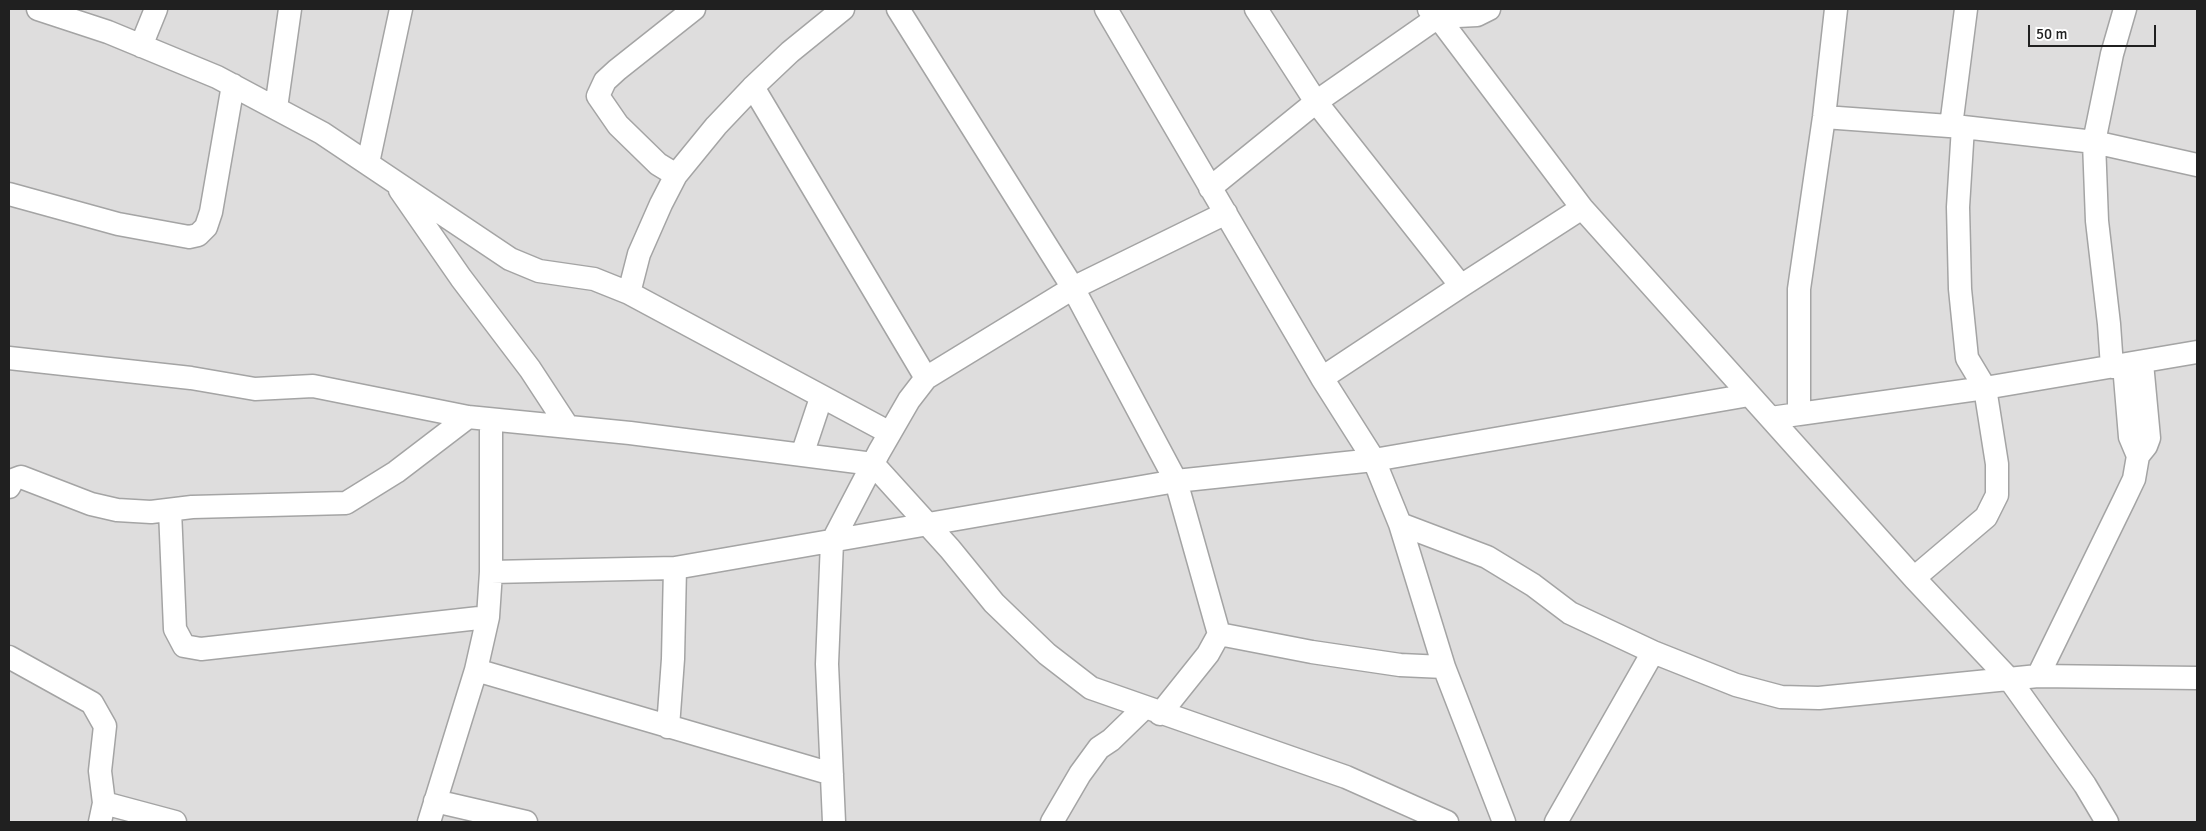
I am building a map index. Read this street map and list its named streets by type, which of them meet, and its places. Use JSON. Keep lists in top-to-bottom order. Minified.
{"scale_bar":"50 m"}
